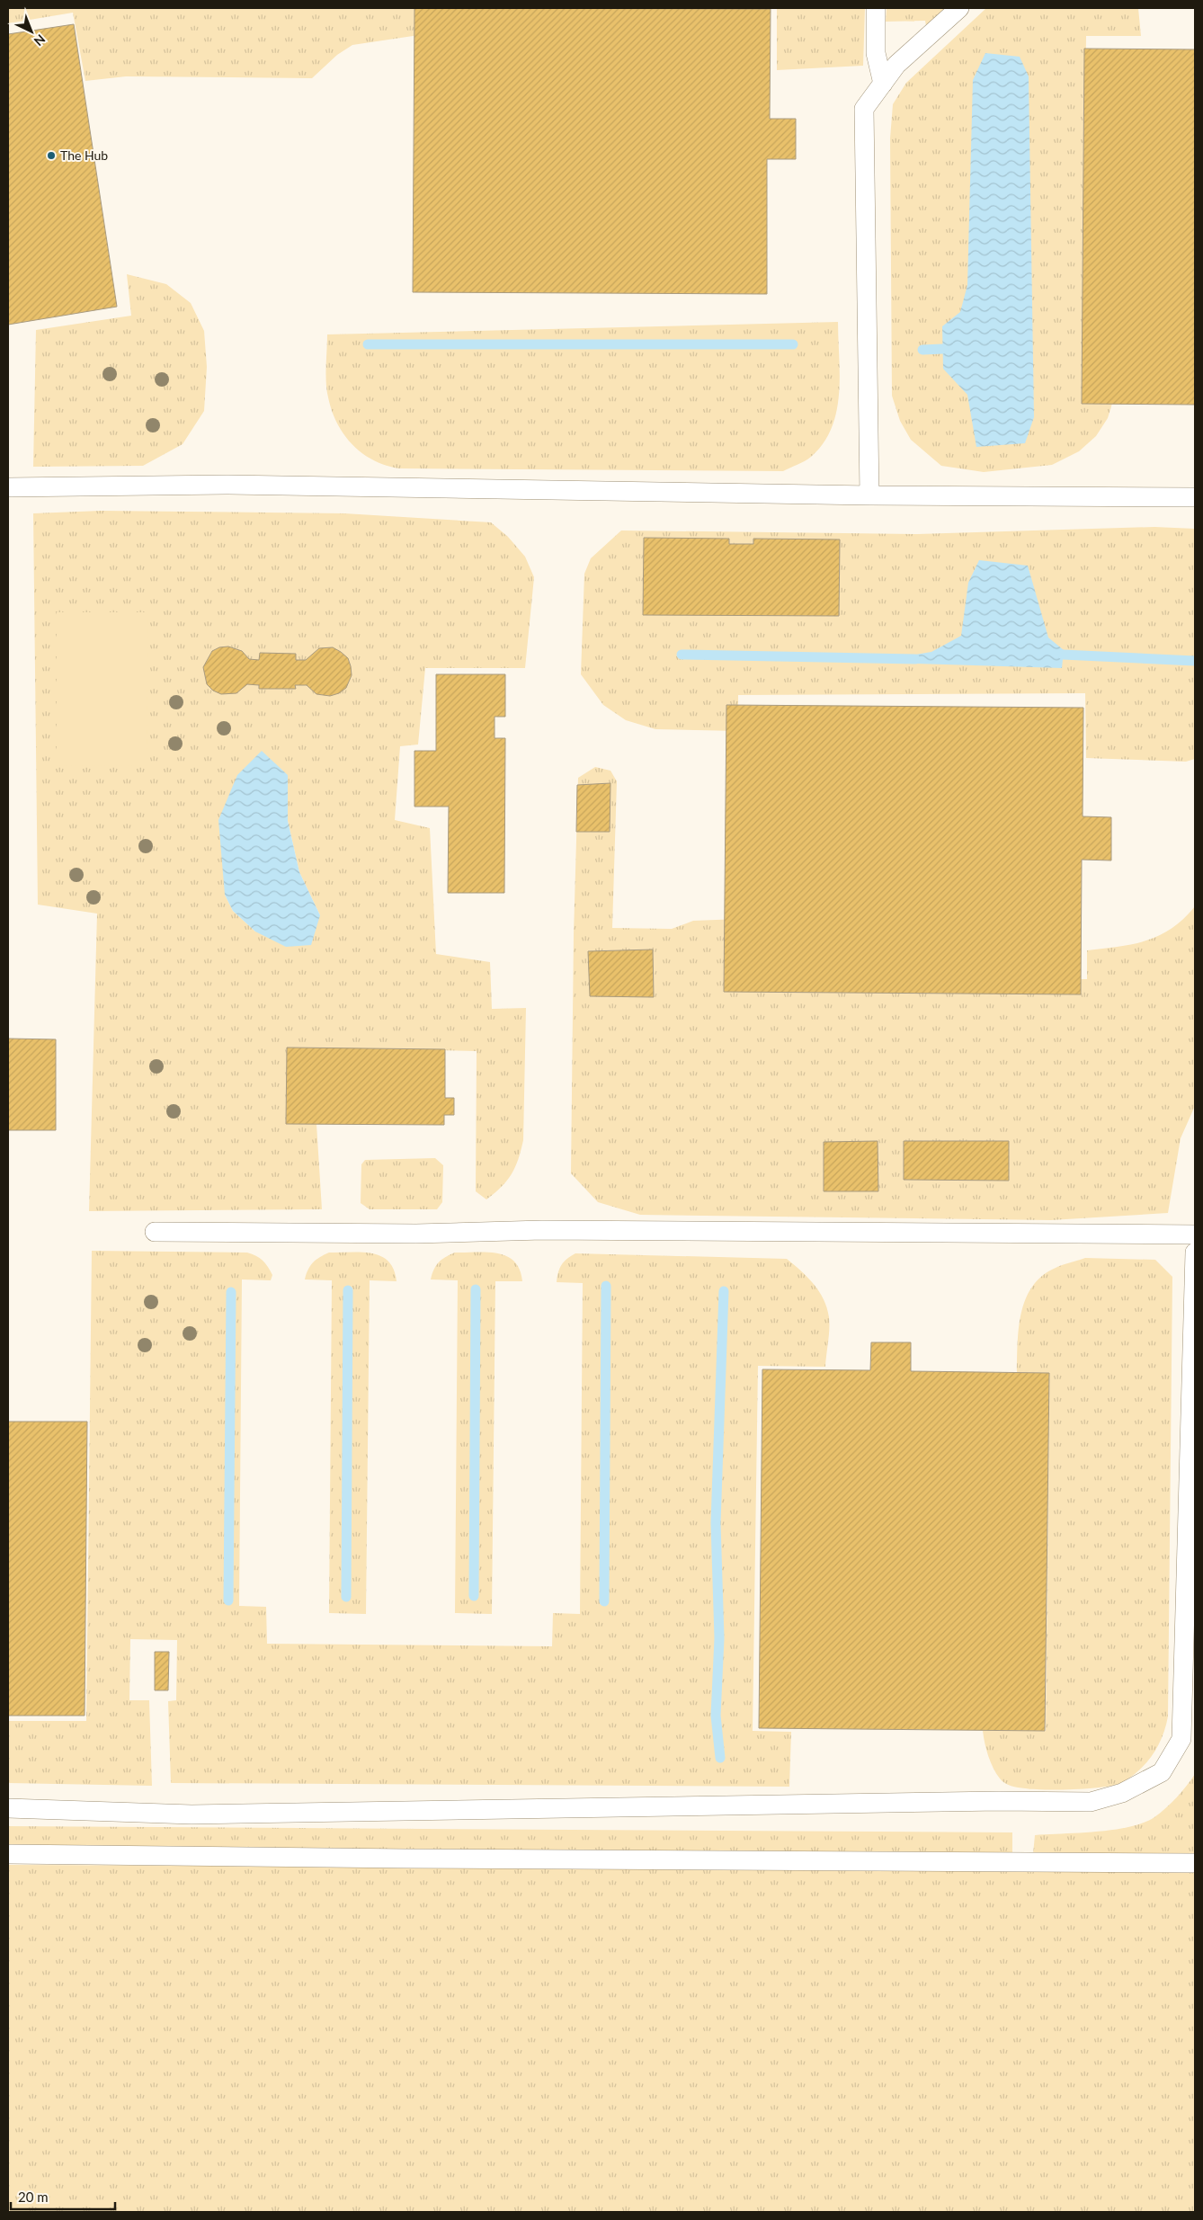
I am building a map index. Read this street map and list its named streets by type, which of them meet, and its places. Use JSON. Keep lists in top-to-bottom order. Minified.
{"places":["The Hub"],"scale_bar":"20 m","north":"bottom right"}
